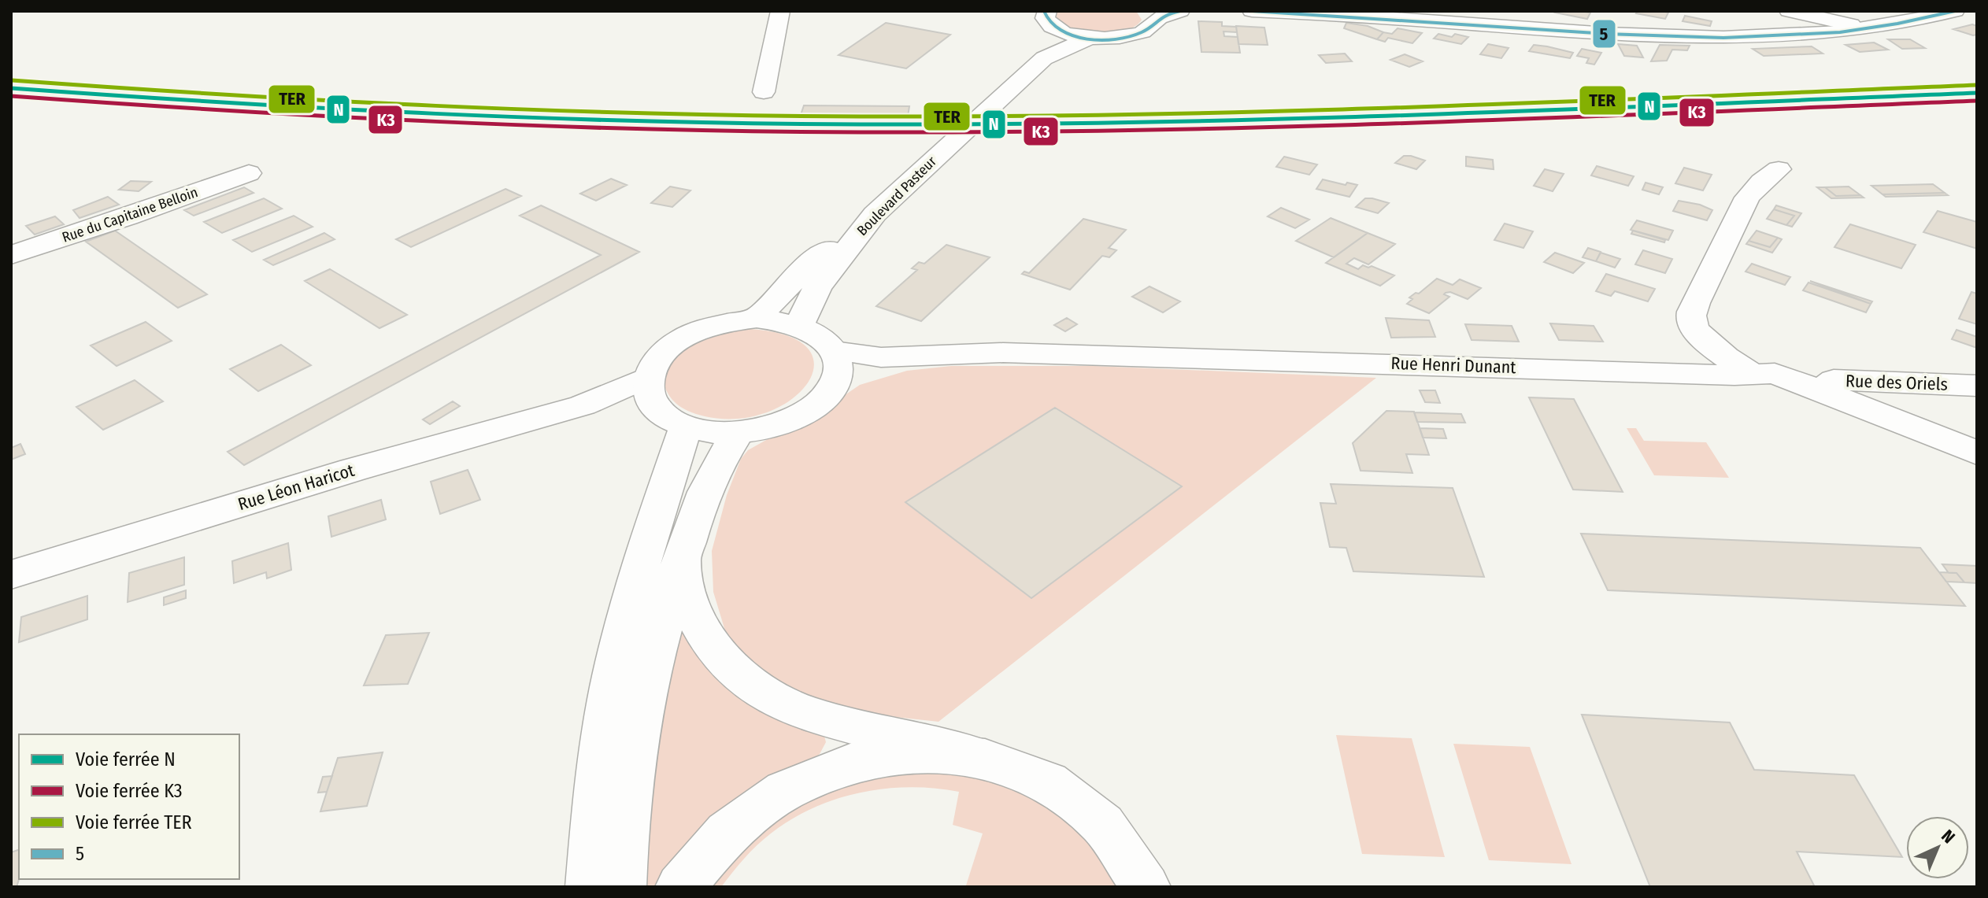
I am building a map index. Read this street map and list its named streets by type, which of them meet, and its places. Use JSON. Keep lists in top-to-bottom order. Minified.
{"streets":{"main road":["Boulevard Pasteur","Rue du Capitaine Belloin","Rue Henri Dunant","Rue des Oriels","Rue Léon Haricot"]},"crossings":[["Boulevard Pasteur","Rue Léon Haricot"],["Rue Henri Dunant","Rue des Oriels"]],"lines":["transit line 5","rail line TER","rail line N","rail line K3"],"legend":["Voie ferrée N","Voie ferrée K3","Voie ferrée TER","5"],"north":"top right"}
